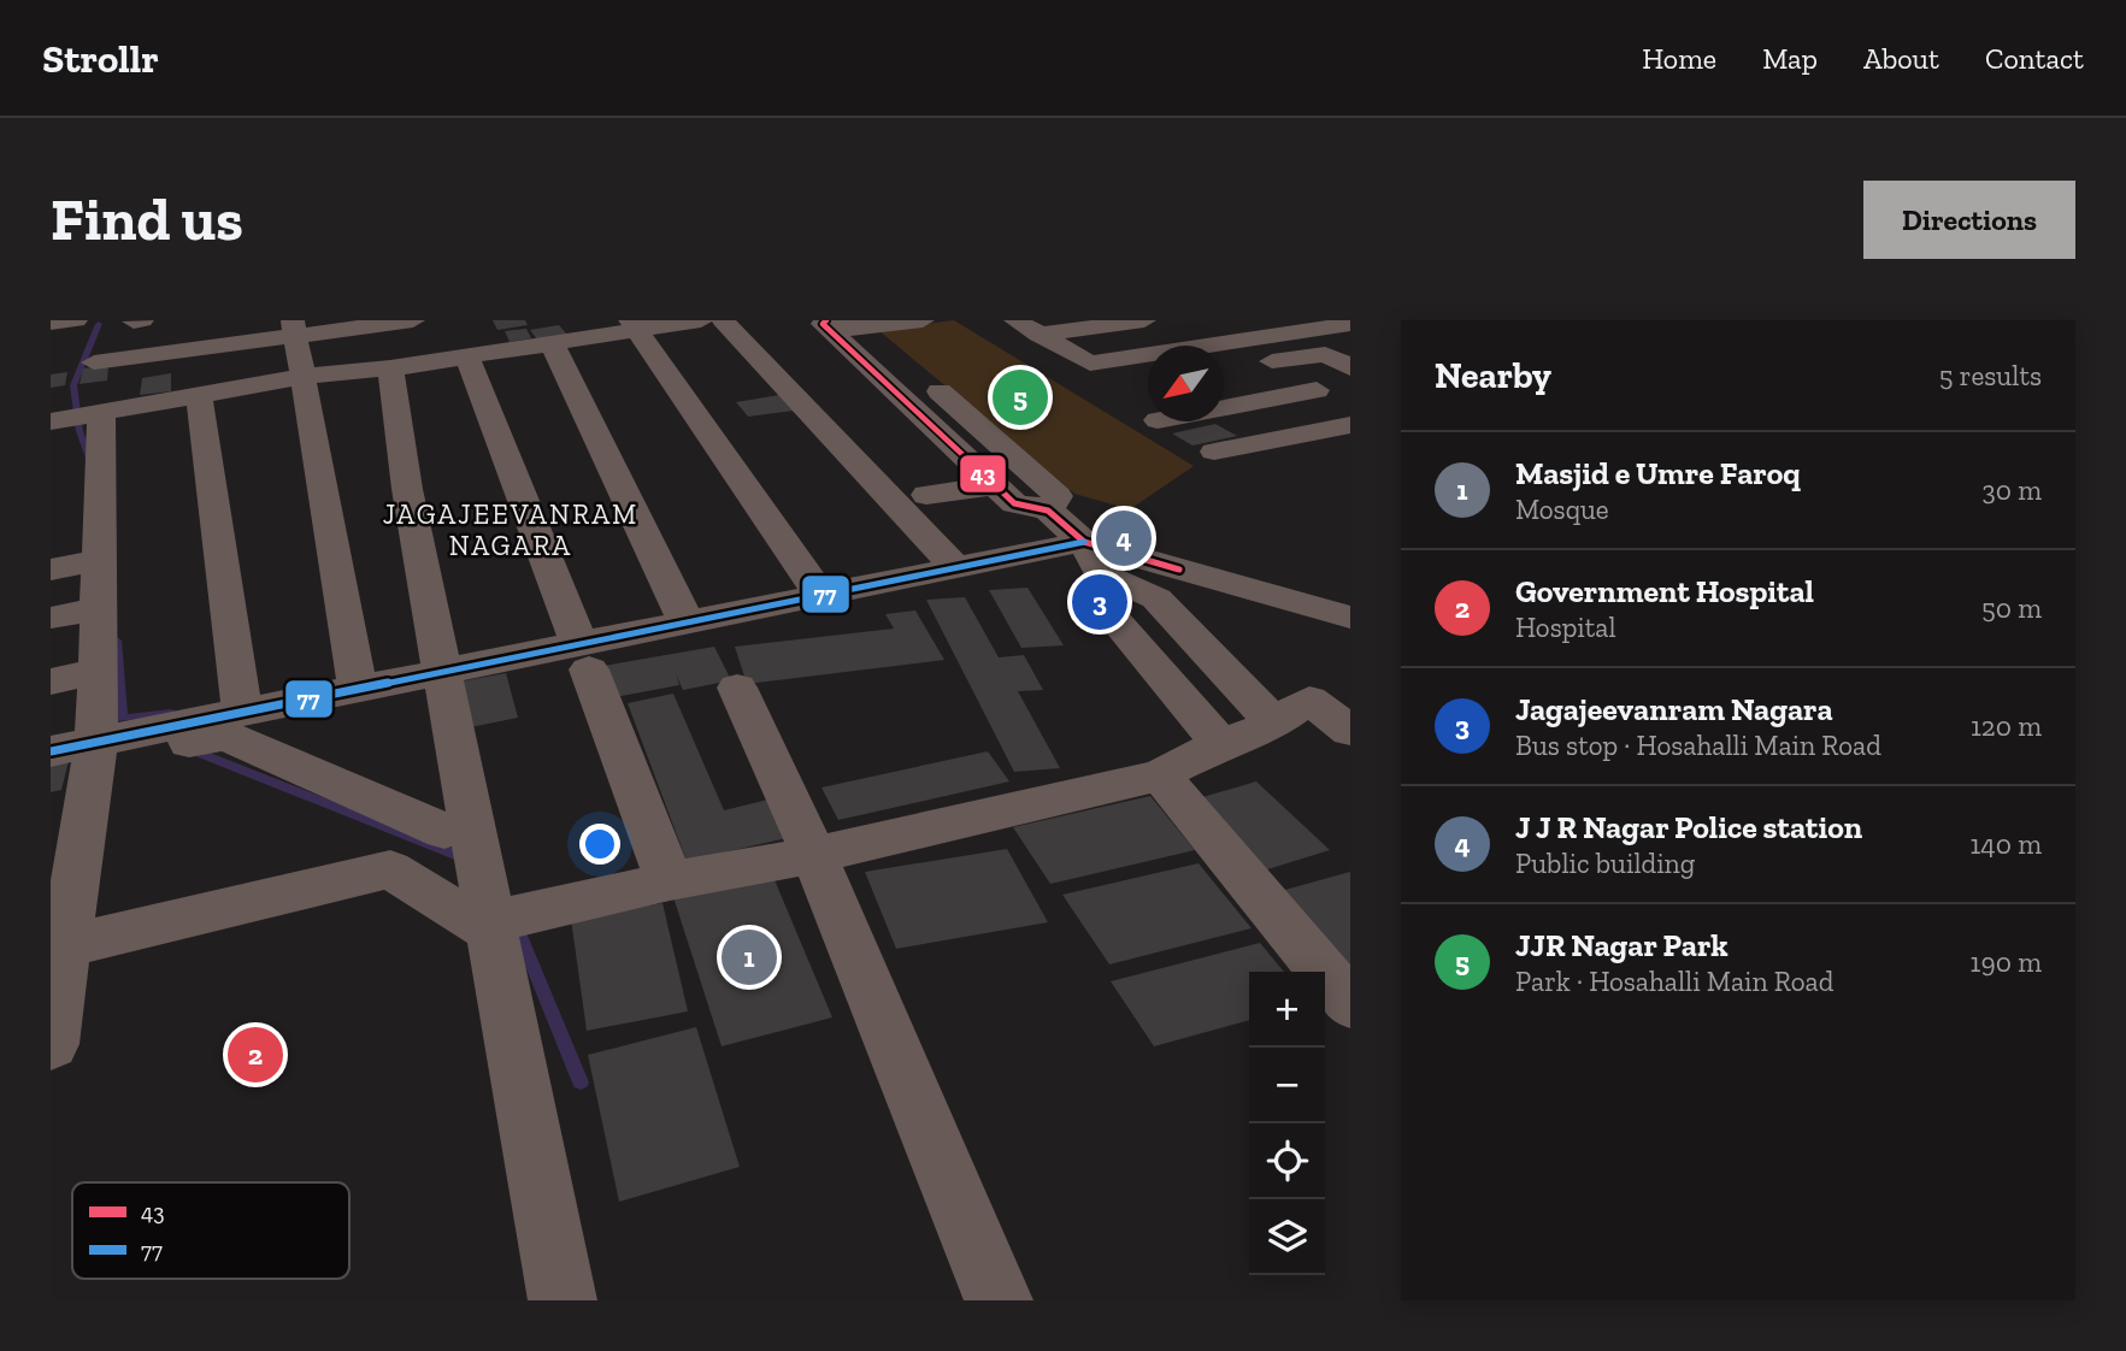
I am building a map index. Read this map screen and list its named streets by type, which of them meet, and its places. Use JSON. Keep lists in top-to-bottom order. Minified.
{"districts":["JAGAJEEVANRAM NAGARA"],"lines":["transit line 43","transit line 77"],"legend":["43","77"],"north":"bottom left","page":{"header":"Strollr","nav":["Home","Map","About","Contact"],"buttons":"Directions","title":"Find us","heading":["Nearby","5 results"],"pins":["5","4","3","1","2"],"list":[{"mark":"1","name":"Masjid e Umre Faroq","note":"Mosque","value":"30 m"},{"mark":"2","name":"Government Hospital","note":"Hospital","value":"50 m"},{"mark":"3","name":"Jagajeevanram Nagara","note":"Bus stop · Hosahalli Main Road","value":"120 m"},{"mark":"4","name":"J J R Nagar Police station","note":"Public building","value":"140 m"},{"mark":"5","name":"JJR Nagar Park","note":"Park · Hosahalli Main Road","value":"190 m"}],"map_buttons":["+","−"]}}
